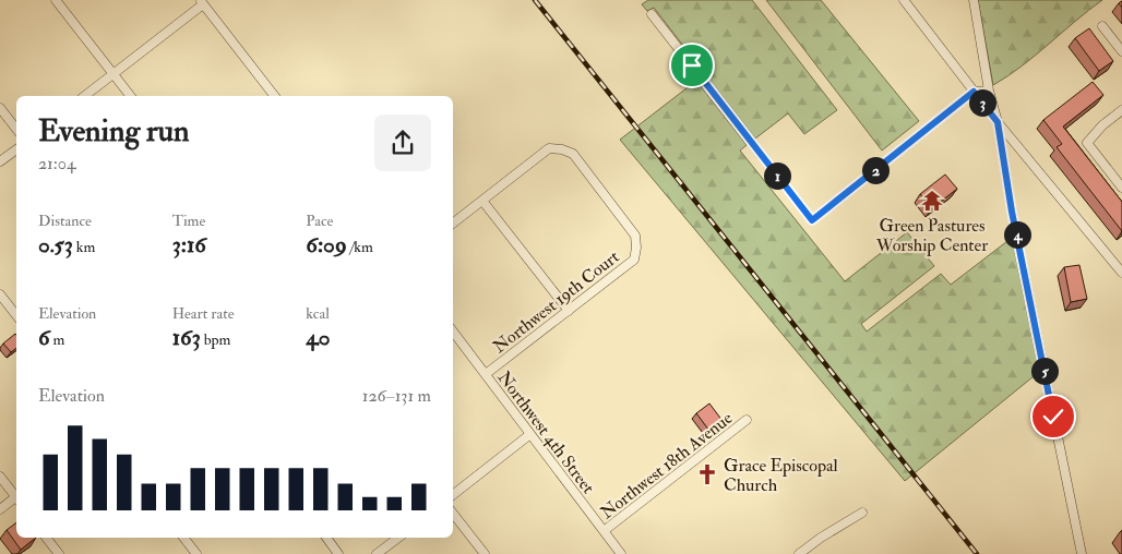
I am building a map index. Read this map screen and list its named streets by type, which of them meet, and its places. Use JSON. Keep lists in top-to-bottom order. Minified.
{"streets":{"street":["Northwest 19th Court","Northwest 4th Street","Northwest 18th Avenue"]},"crossings":[["Northwest 19th Court","Northwest 4th Street"],["Northwest 4th Street","Northwest 18th Avenue"]],"places":{"temple":["Green Pastures Worship Center"],"church":["Grace Episcopal Church"]},"page":{"pins":["3","2","1","4","5"],"heading":["Evening run","21:04"],"stats":[["Distance","0.53 km"],["Time","3:16"],["Pace","6:09 /km"],["Elevation","6 m"],["Heart rate","163 bpm"],["kcal","40"]],"chart":["Elevation","126–131 m"]}}
